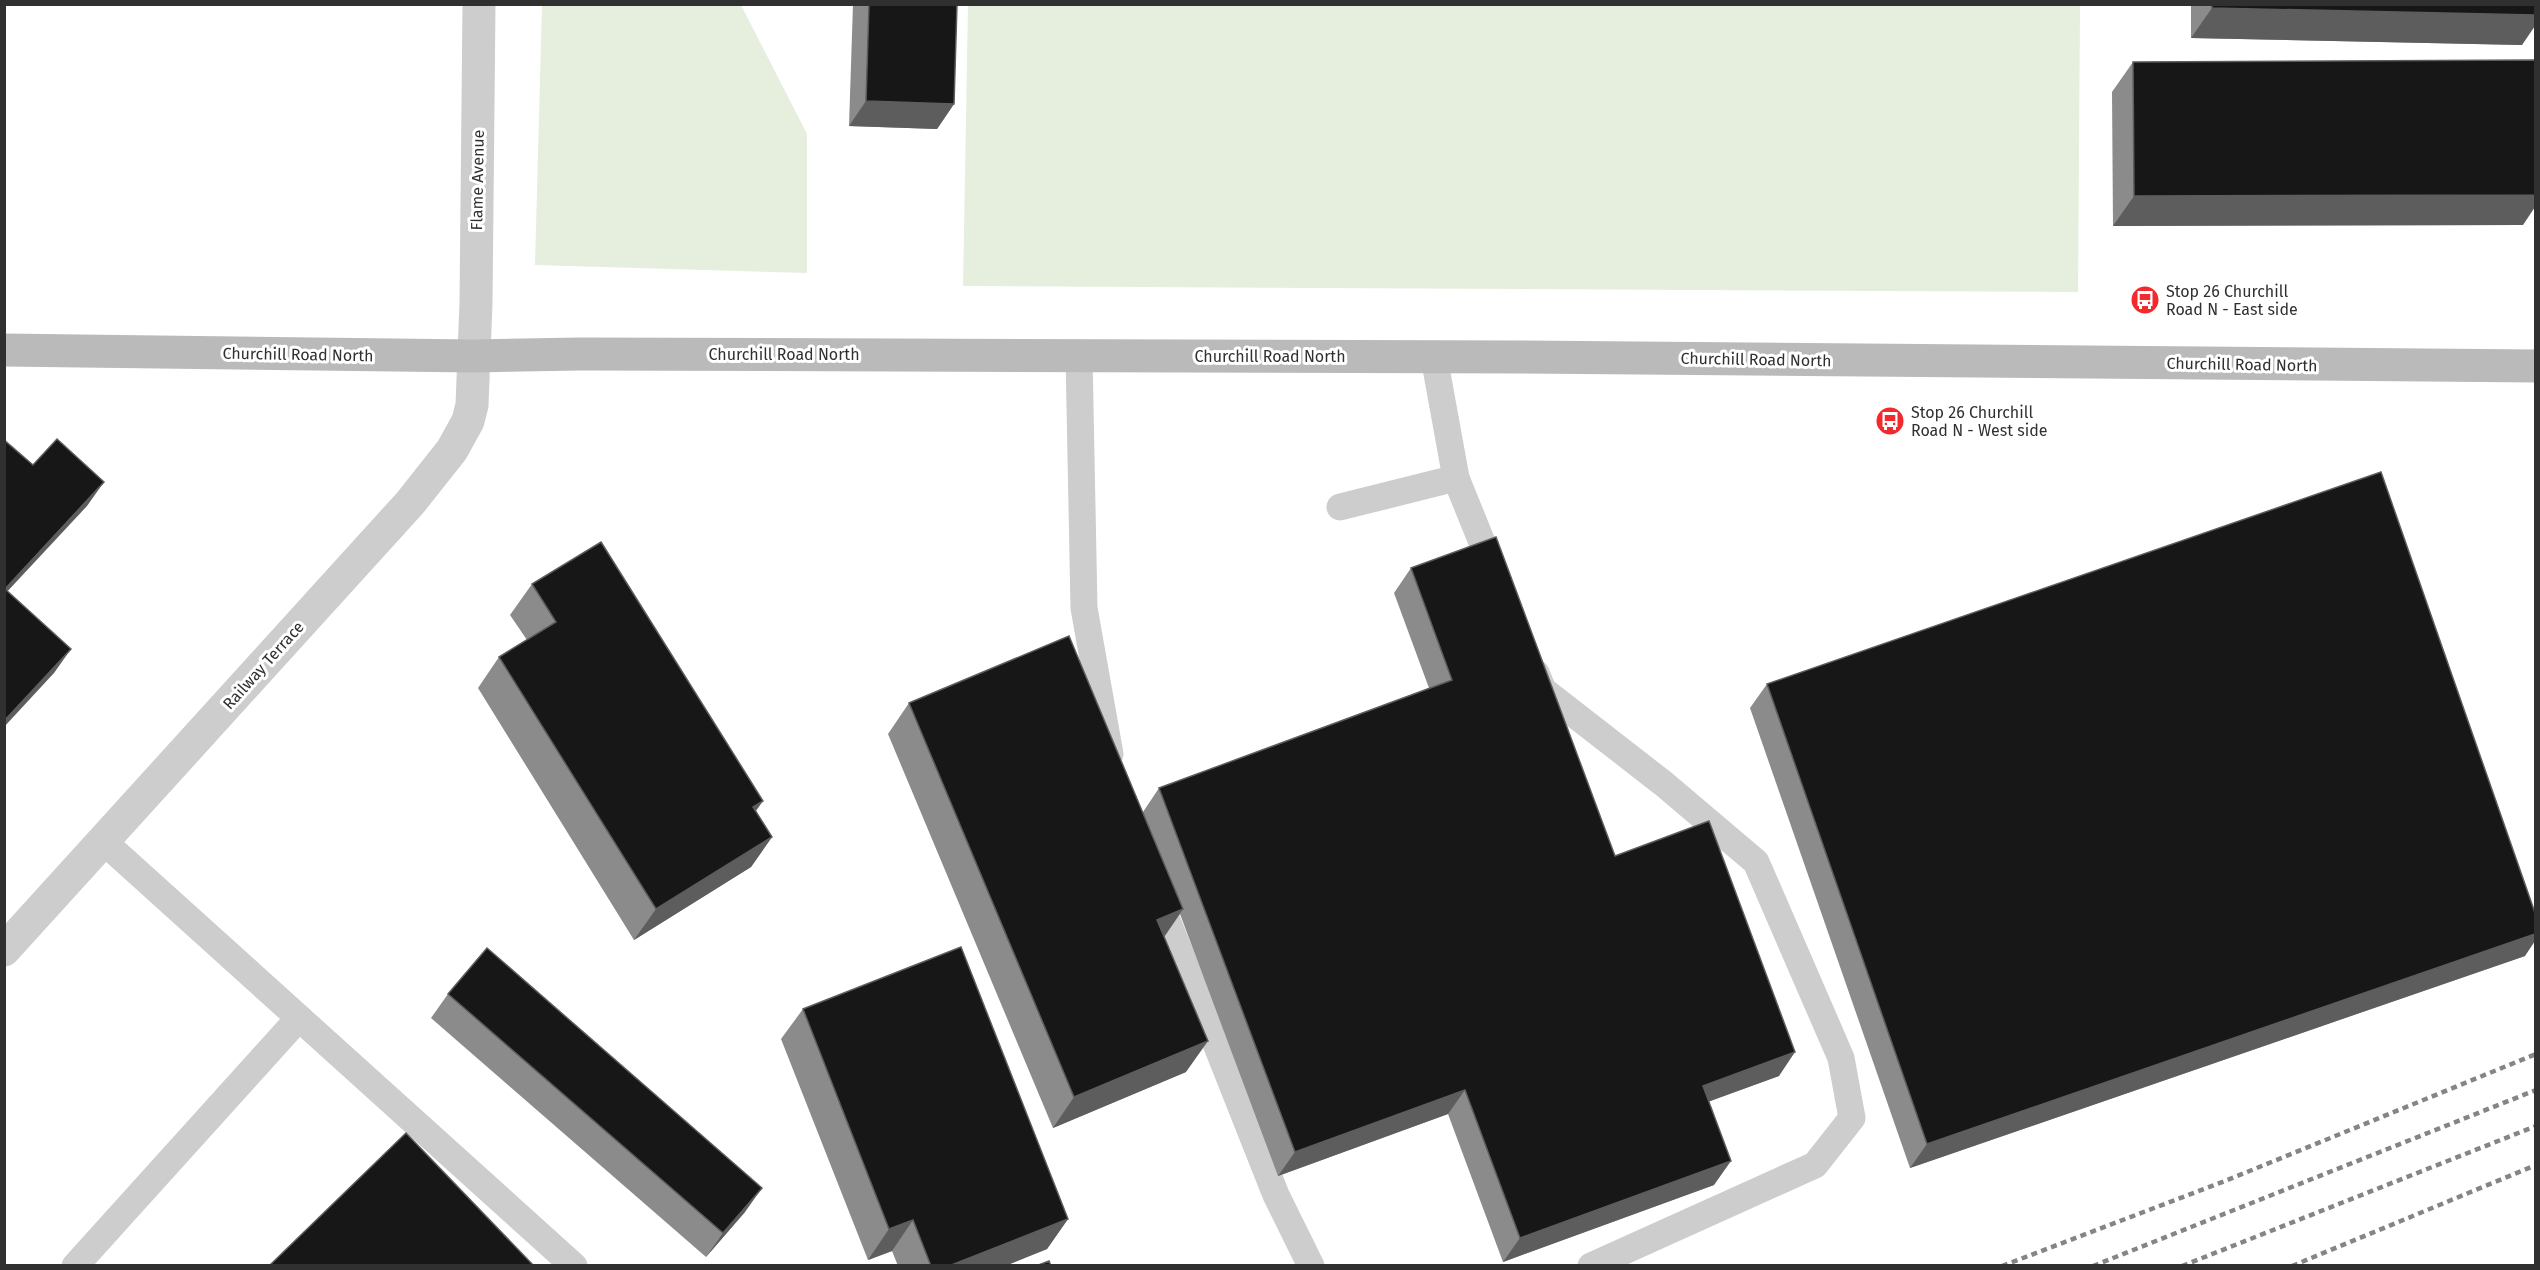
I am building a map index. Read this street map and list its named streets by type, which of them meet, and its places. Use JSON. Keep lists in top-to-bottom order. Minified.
{"streets":{"street":["Flame Avenue","Churchill Road North","Railway Terrace"]},"crossings":[["Flame Avenue","Churchill Road North"],["Flame Avenue","Railway Terrace"],["Churchill Road North","Railway Terrace"]],"places":{"bus stop":["Stop 26 Churchill Road N - East side","Stop 26 Churchill Road N - West side"]}}
